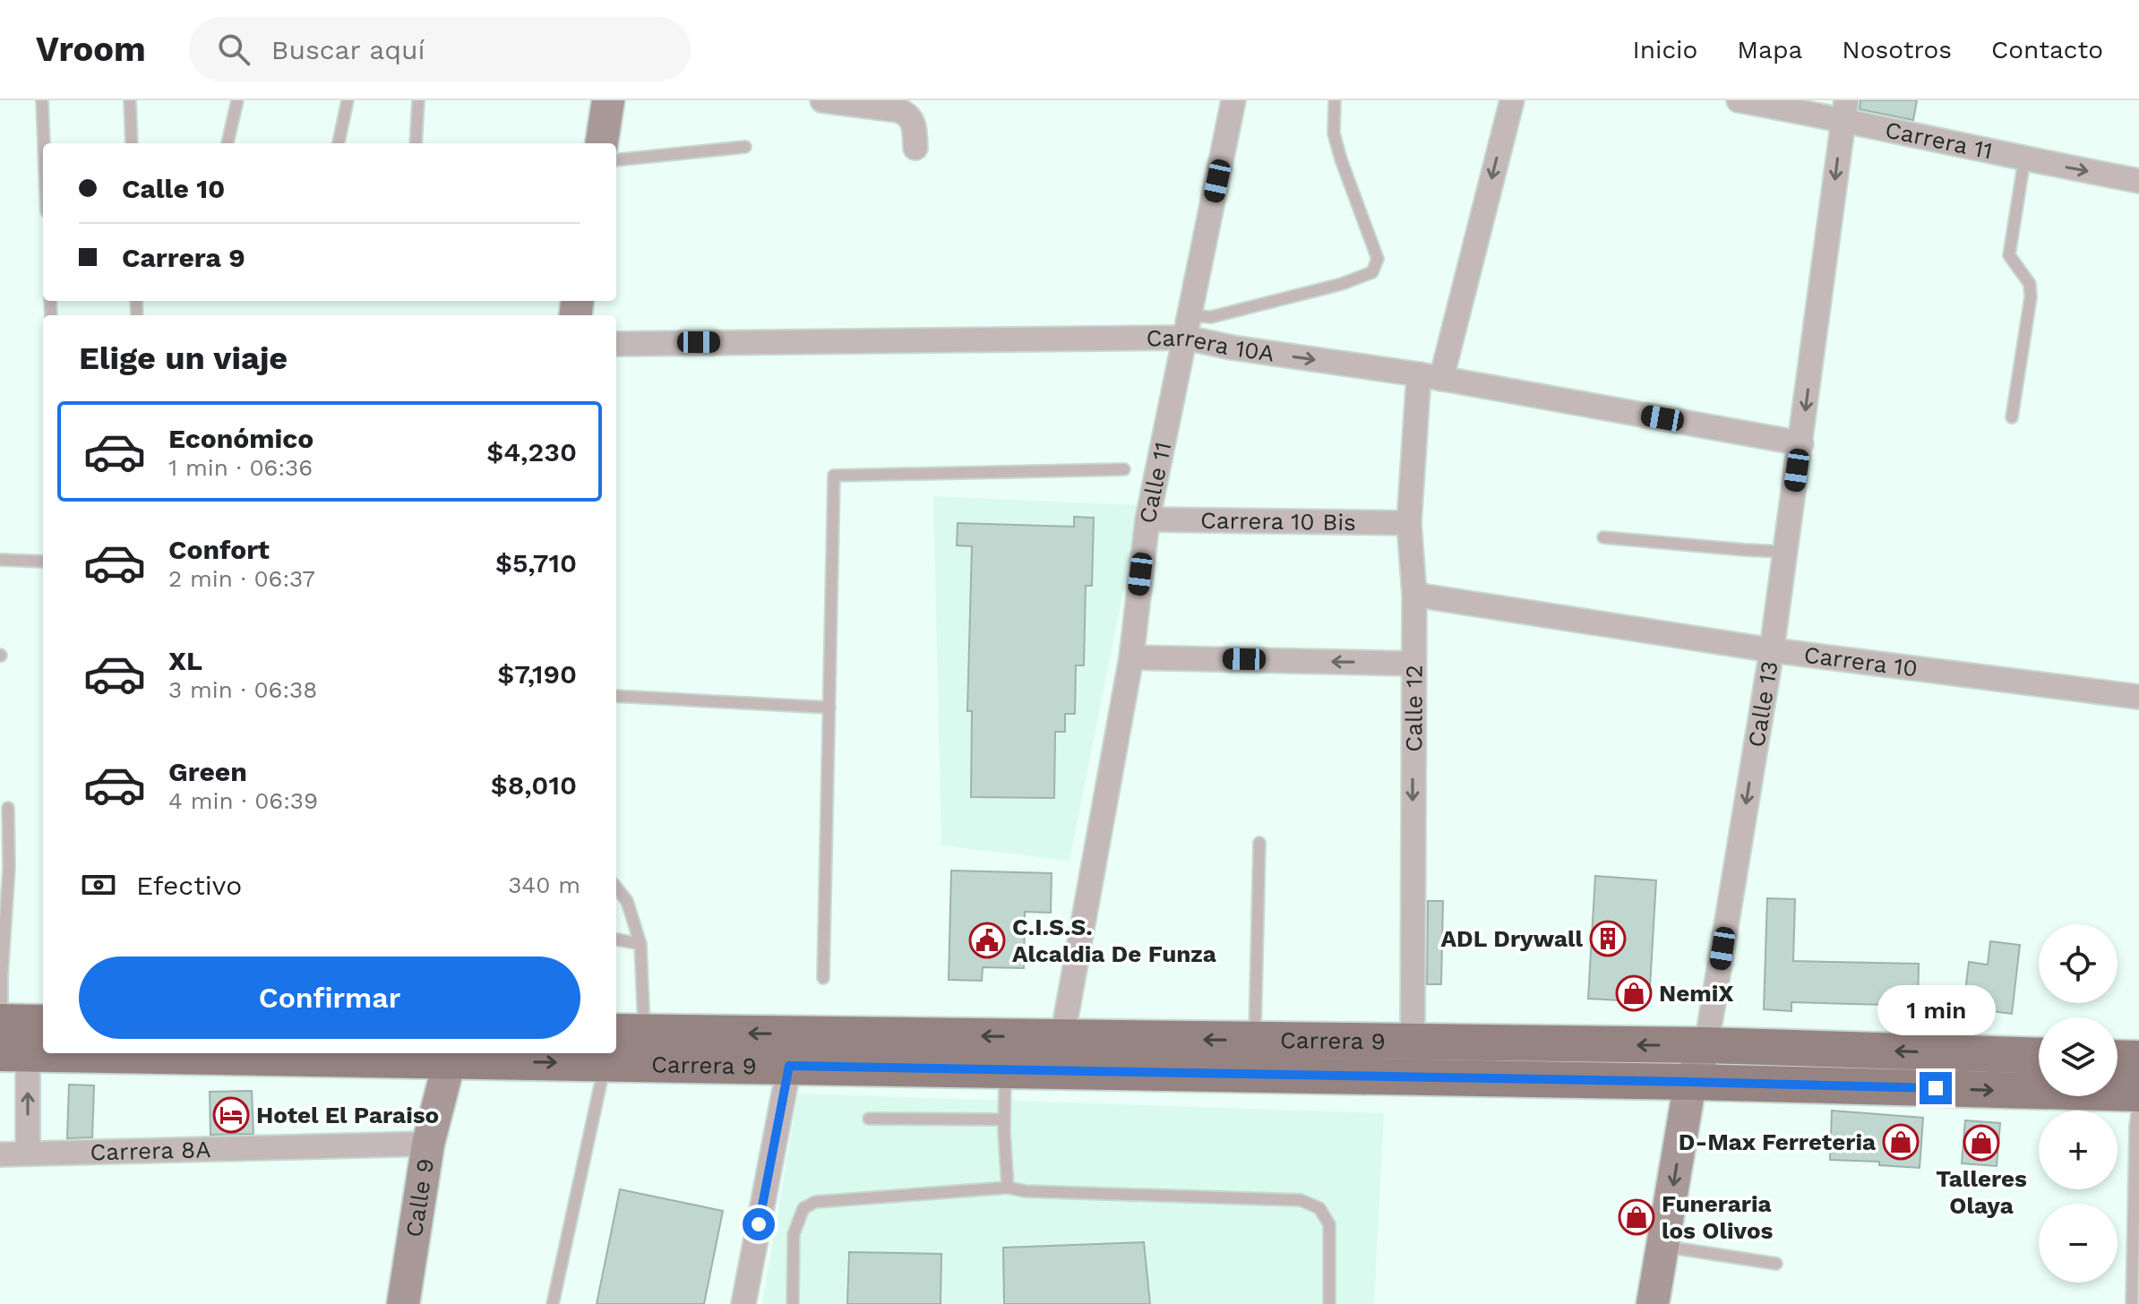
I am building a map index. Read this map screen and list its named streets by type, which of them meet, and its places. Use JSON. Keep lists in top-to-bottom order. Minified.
{"streets":{"main road":["Calle 13","Carrera 9","Calle 9"],"street":["Carrera 11","Carrera 10A","Calle 11","Carrera 10 Bis","Carrera 10","Calle 12","Carrera 8A"]},"crossings":[["Carrera 11","Calle 13"],["Carrera 10A","Calle 11"],["Carrera 10A","Calle 13"],["Carrera 10A","Calle 12"],["Calle 11","Carrera 10 Bis"],["Calle 11","Carrera 9"],["Carrera 10 Bis","Calle 12"],["Carrera 10","Calle 13"],["Carrera 10","Calle 12"],["Calle 13","Carrera 9"],["Calle 12","Carrera 9"],["Carrera 9","Calle 9"],["Carrera 8A","Calle 9"]],"one_way":["Calle 13","Calle 12"],"places":{"building":["ADL Drywall"],"public building":["C.I.S.S. Alcaldia De Funza"],"shop":["NemiX","D-Max Ferreteria","Talleres Olaya","Funeraria los Olivos"],"hotel":["Hotel El Paraiso"]},"page":{"header":"Vroom","search":"Buscar aquí","nav":["Inicio","Mapa","Nosotros","Contacto"],"banner":["Calle 10","Carrera 9"],"heading":"Elige un viaje","list":[{"name":"Económico","note":"1 min · 06:36","value":"$4,230"},{"name":"Confort","note":"2 min · 06:37","value":"$5,710"},{"name":"XL","note":"3 min · 06:38","value":"$7,190"},{"name":"Green","note":"4 min · 06:39","value":"$8,010"}],"pay":["Efectivo","340 m"],"map_buttons":["+","−"],"buttons":"Confirmar","bubble":"1 min"}}
